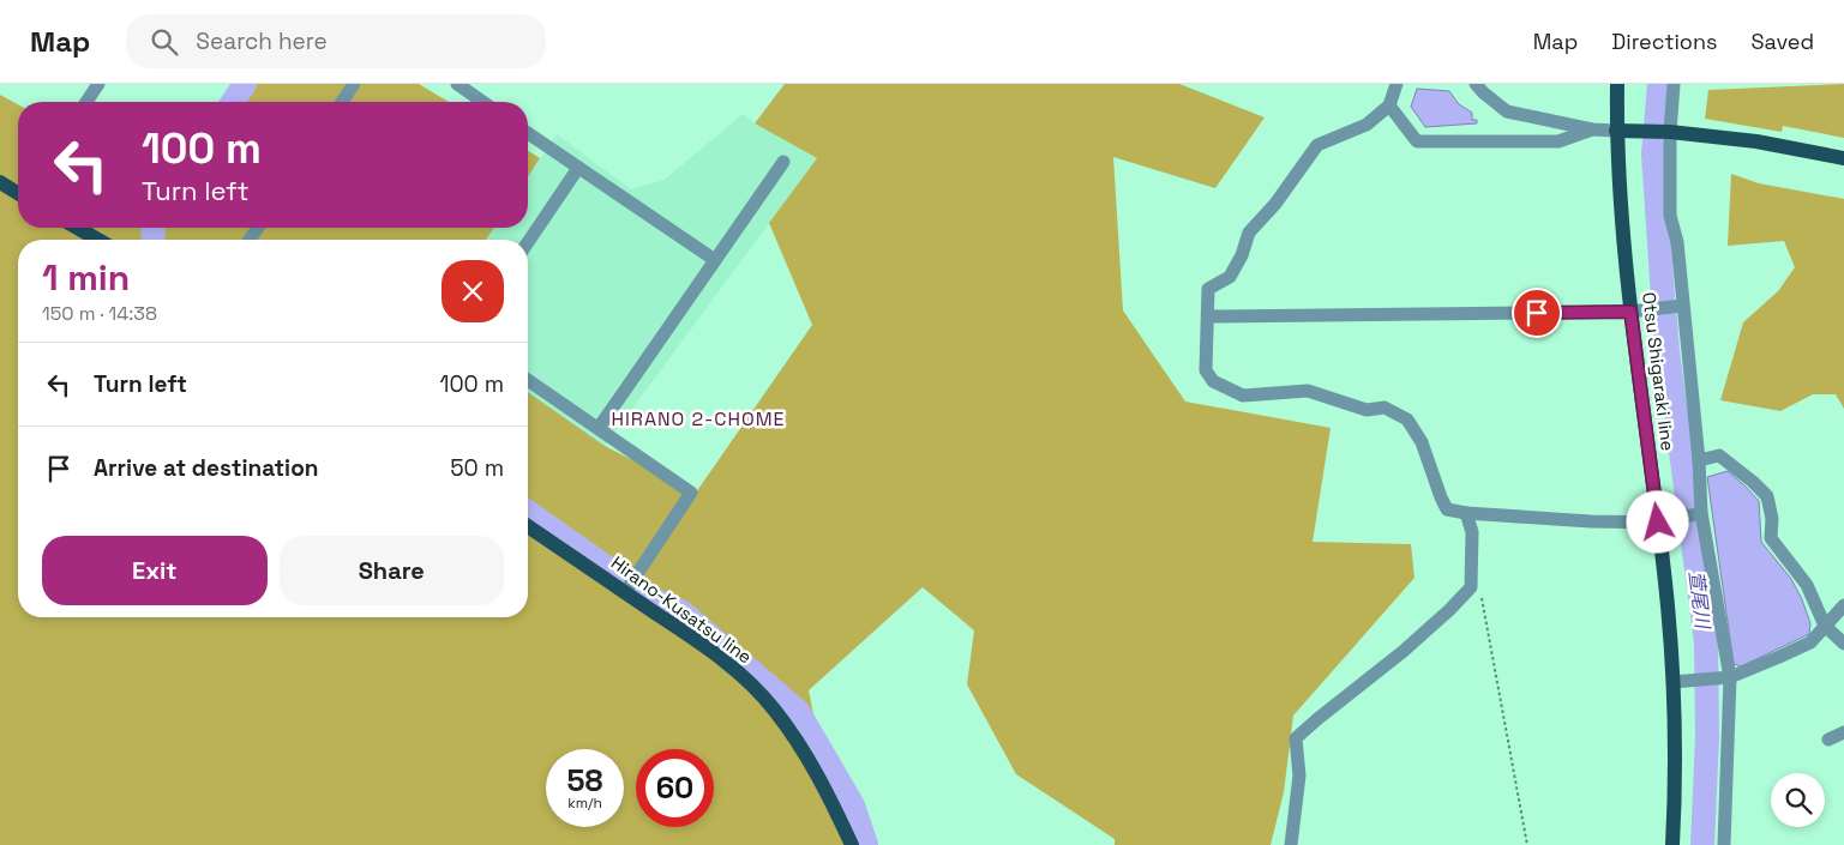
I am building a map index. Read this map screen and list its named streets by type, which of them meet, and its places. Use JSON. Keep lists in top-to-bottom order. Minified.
{"streets":{"main road":["Otsu Shigaraki line","Hirano-Kusatsu line"]},"districts":["HIRANO 2-CHOME"],"water":["萱尾川"],"page":{"header":"Map","search":"Search here","nav":["Map","Directions","Saved"],"turn":["100 m","Turn left"],"heading":["1 min","150 m · 14:38"],"list":[{"name":"Turn left","value":"100 m"},{"name":"Arrive at destination","value":"50 m"}],"buttons":["Exit","Share"],"speed":"58 km/h","limit":"60"}}
